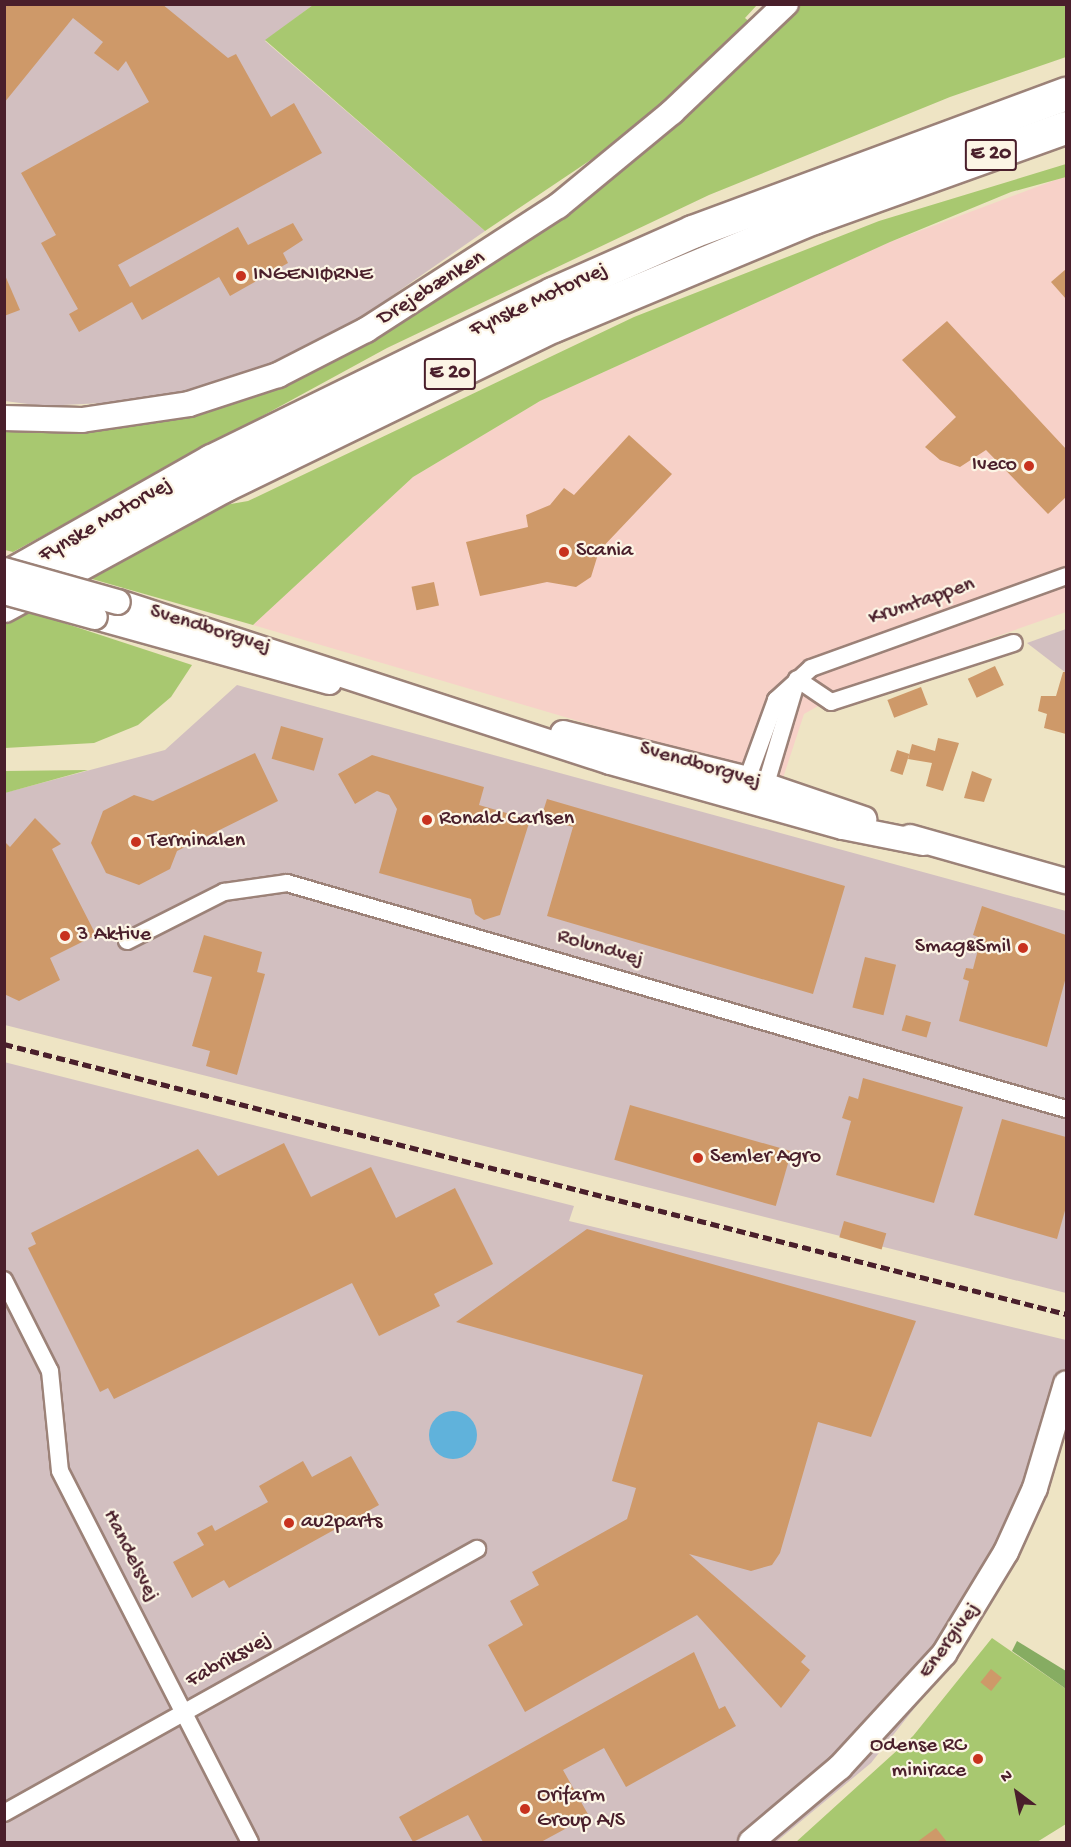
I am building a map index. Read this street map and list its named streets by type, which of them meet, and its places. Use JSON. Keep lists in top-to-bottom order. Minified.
{"streets":{"highway":["E 20","Fynske Motorvej"],"main road":["Drejebænken","Svendborgvej","Energivej"],"street":["Krumtappen","Rolundvej","Handelsvej","Fabriksvej"]},"crossings":[["Handelsvej","Fabriksvej"]],"places":["INGENIØRNE","Iveco","Scania","Ronald Carlsen","Terminalen","3 Aktive","Smag&Smil","Semler Agro","au2parts","Odense RC minirace","Orifarm Group A/S"],"north":"top left"}
